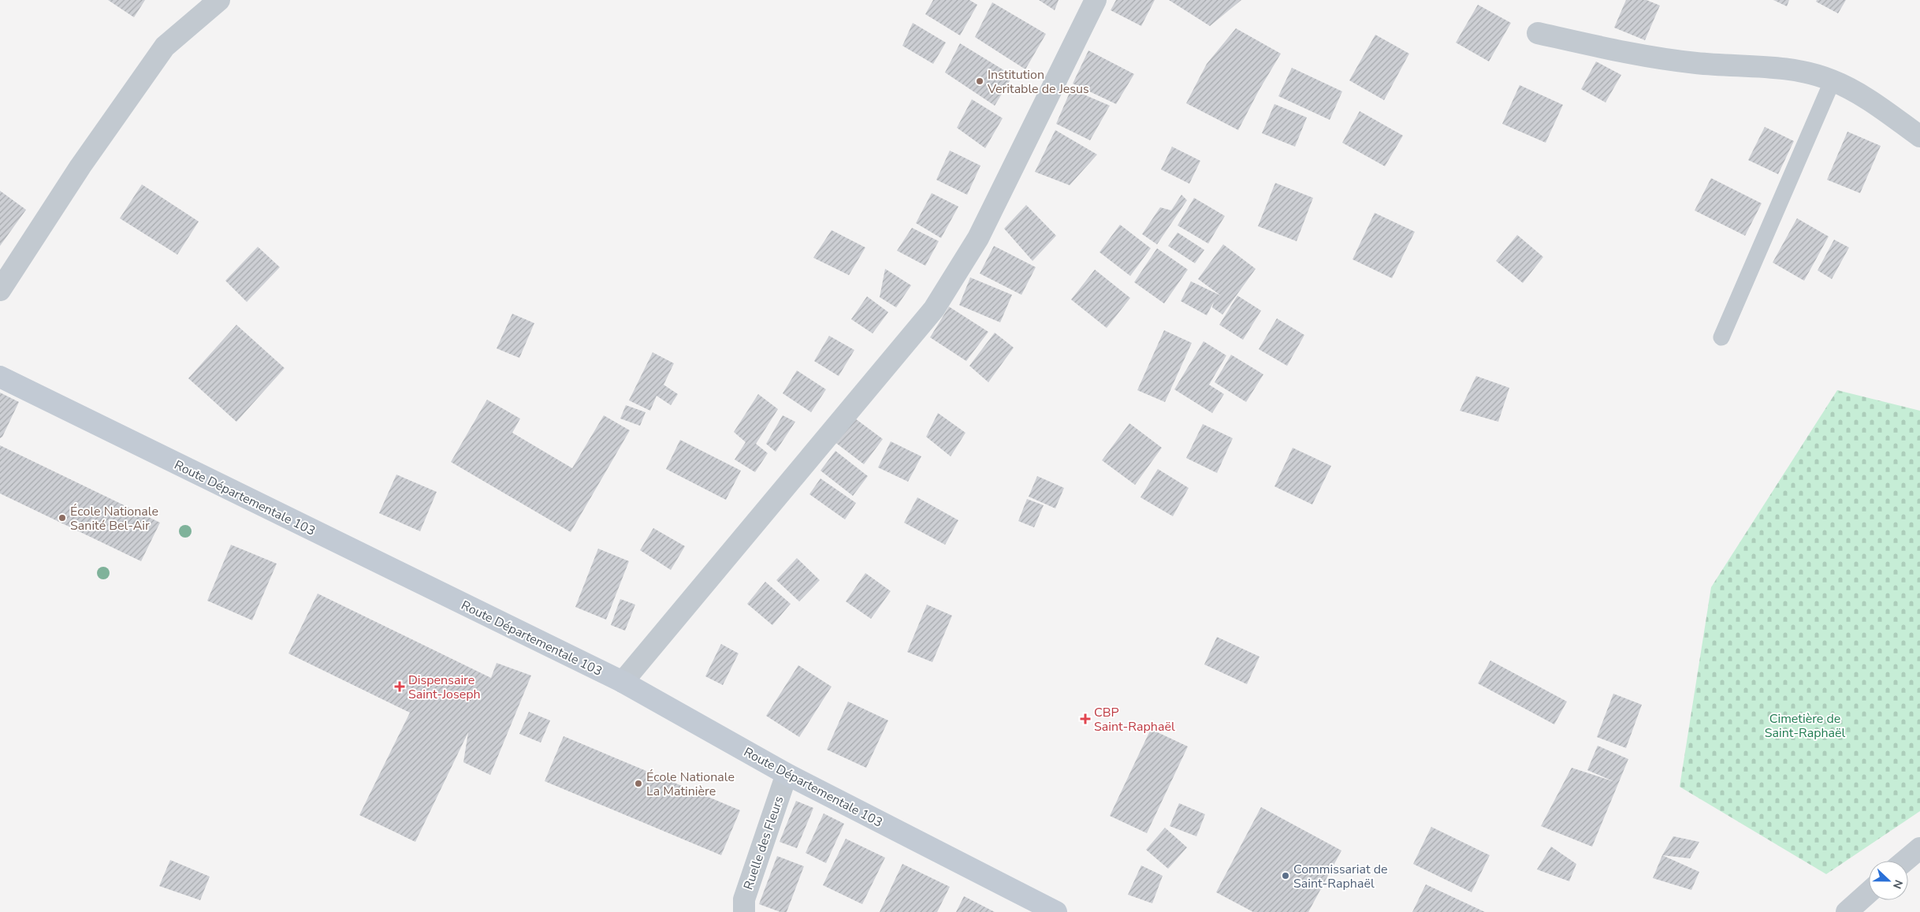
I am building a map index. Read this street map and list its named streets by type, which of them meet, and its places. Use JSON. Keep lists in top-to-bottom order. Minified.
{"streets":{"main road":["Route Départementale 103"],"street":["Ruelle des Fleurs"]},"crossings":[["Route Départementale 103","Ruelle des Fleurs"]],"parks":["Cimetière de Saint-Raphaël"],"places":{"other":["Institution Veritable de Jesus","École Nationale Sanité Bel-Air","École Nationale La Matinière","Commissariat de Saint-Raphaël"],"health":["Dispensaire Saint-Joseph","CBP Saint-Raphaël"]},"north":"right"}
